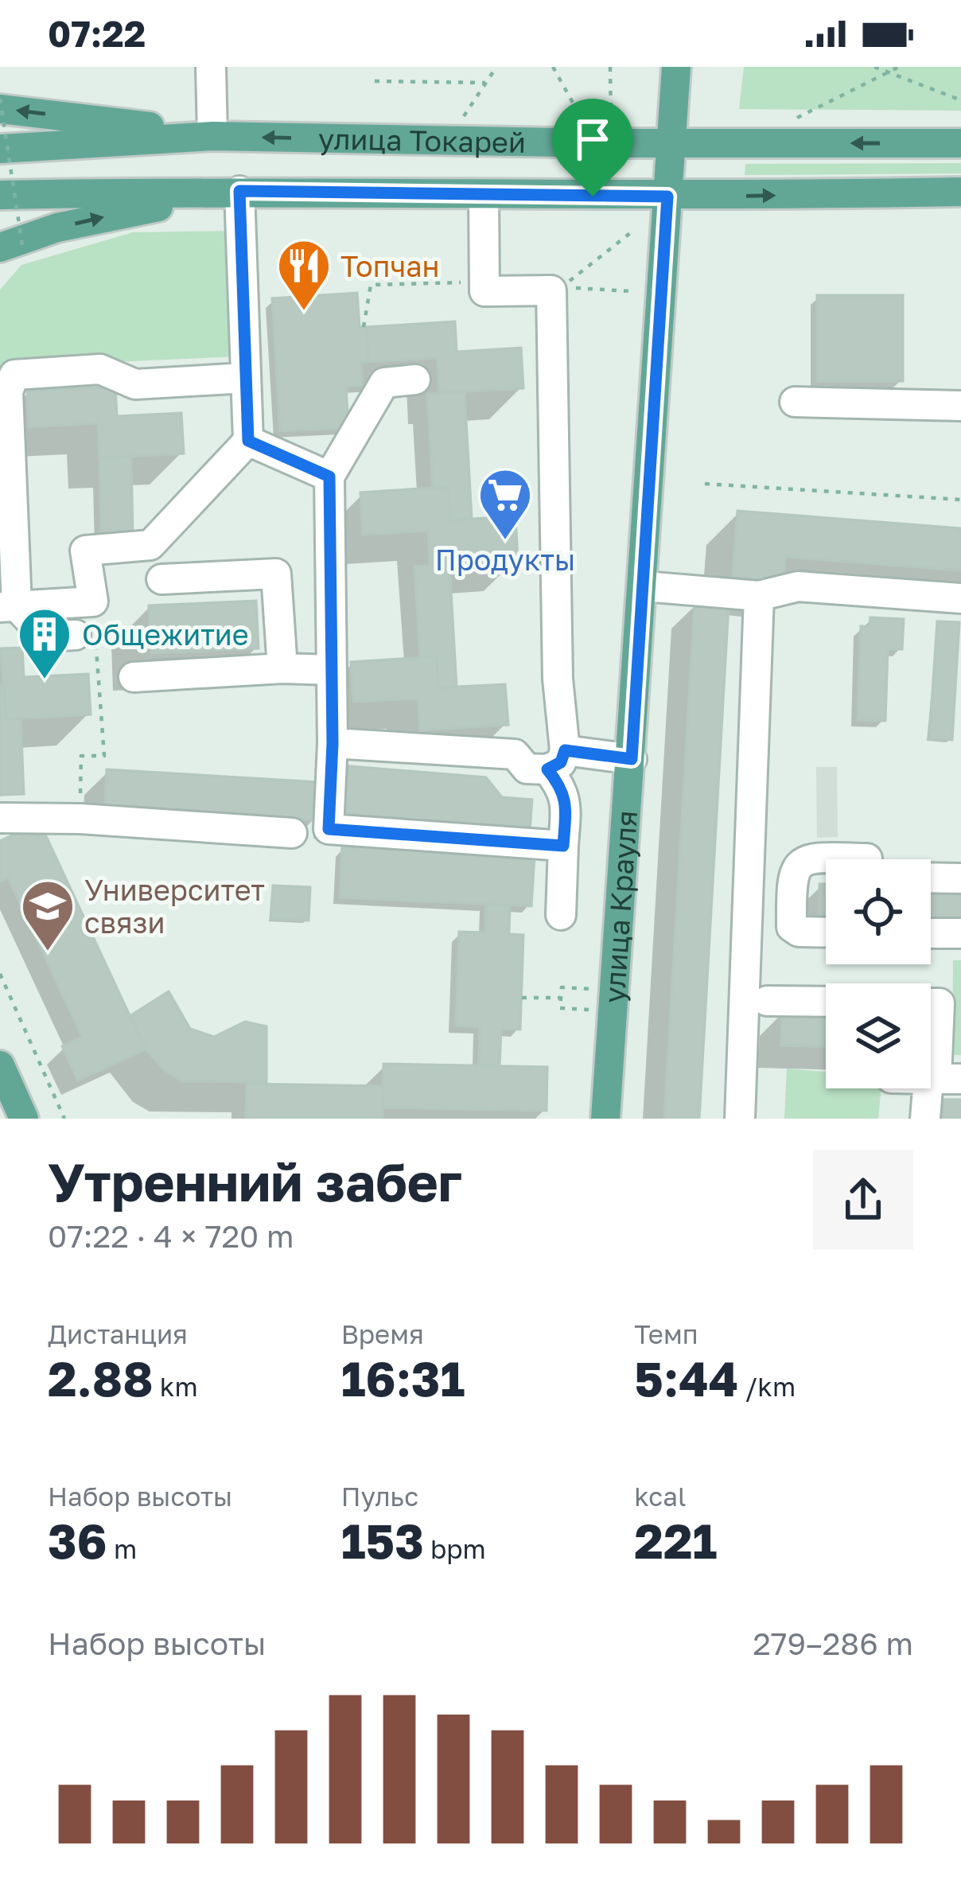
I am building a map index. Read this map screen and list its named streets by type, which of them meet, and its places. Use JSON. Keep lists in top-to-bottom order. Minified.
{"streets":{"main road":["улица Токарей","улица Крауля"]},"crossings":[["улица Токарей","улица Крауля"]],"places":{"restaurant":["Топчан"],"supermarket":["Продукты"],"building":["Общежитие"],"school or university":["Университет связи"]},"page":{"status":"07:22","heading":["Утренний забег","07:22 · 4 × 720 m"],"stats":[["Дистанция","2.88 km"],["Время","16:31"],["Темп","5:44 /km"],["Набор высоты","36 m"],["Пульс","153 bpm"],["kcal","221"]],"chart":["Набор высоты","279–286 m"]}}
